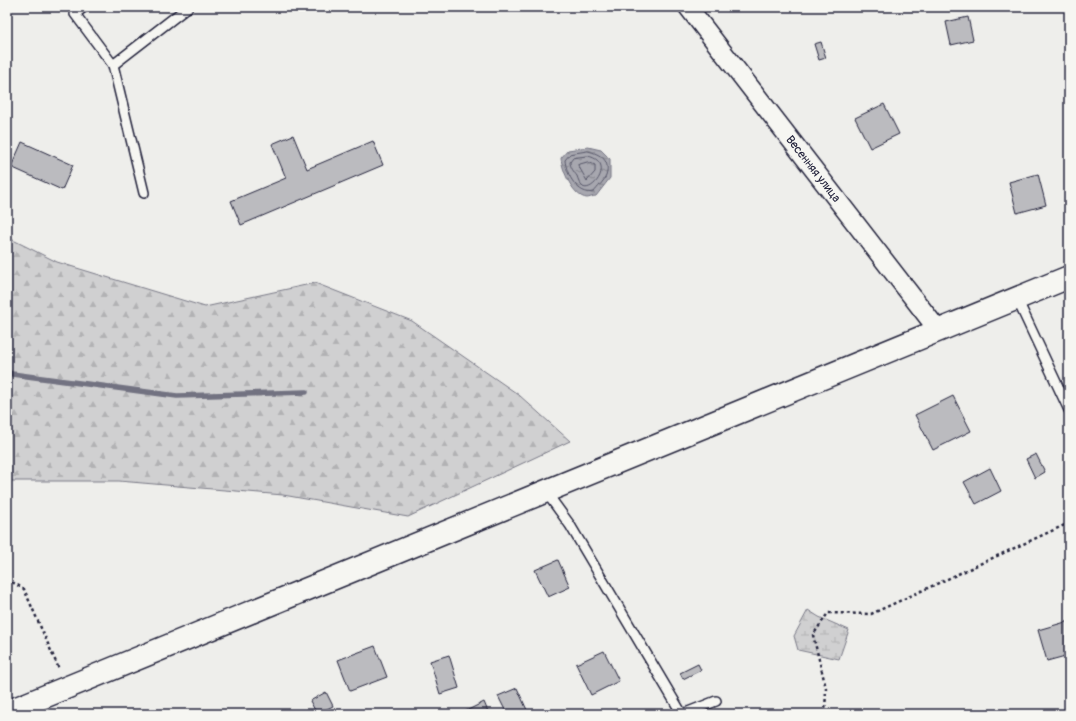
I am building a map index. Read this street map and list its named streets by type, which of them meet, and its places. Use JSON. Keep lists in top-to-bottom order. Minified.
{"streets":{"street":["Весенняя улица"]}}
